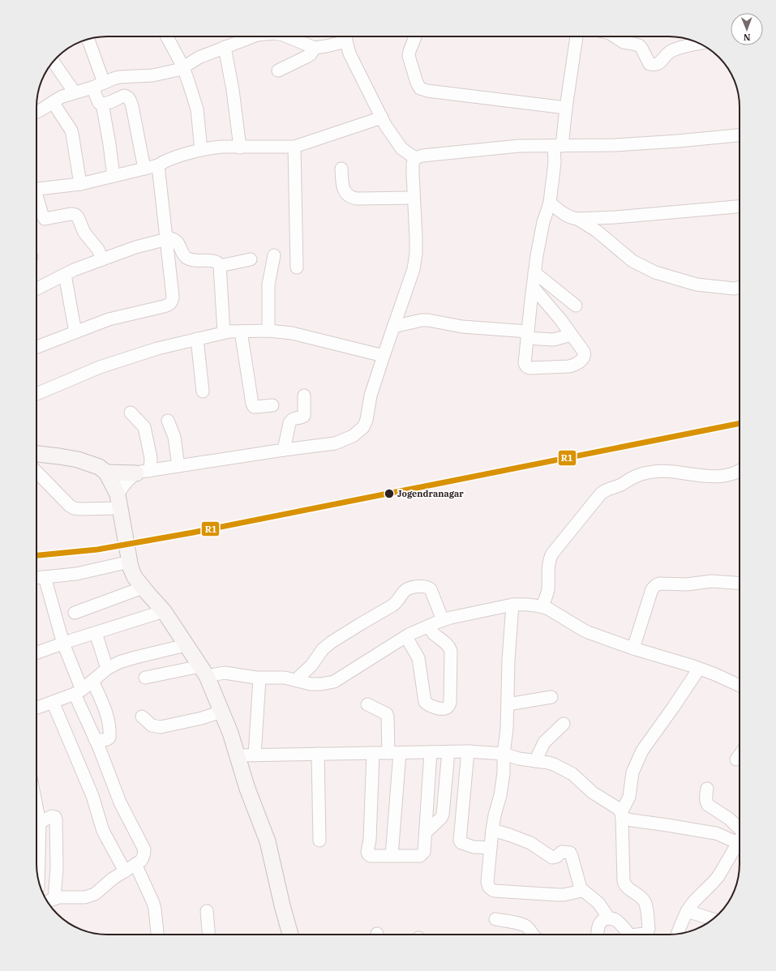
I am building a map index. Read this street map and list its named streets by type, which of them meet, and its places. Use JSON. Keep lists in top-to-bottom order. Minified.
{"places":["Jogendranagar"],"lines":["transit line R1"],"north":"bottom"}
